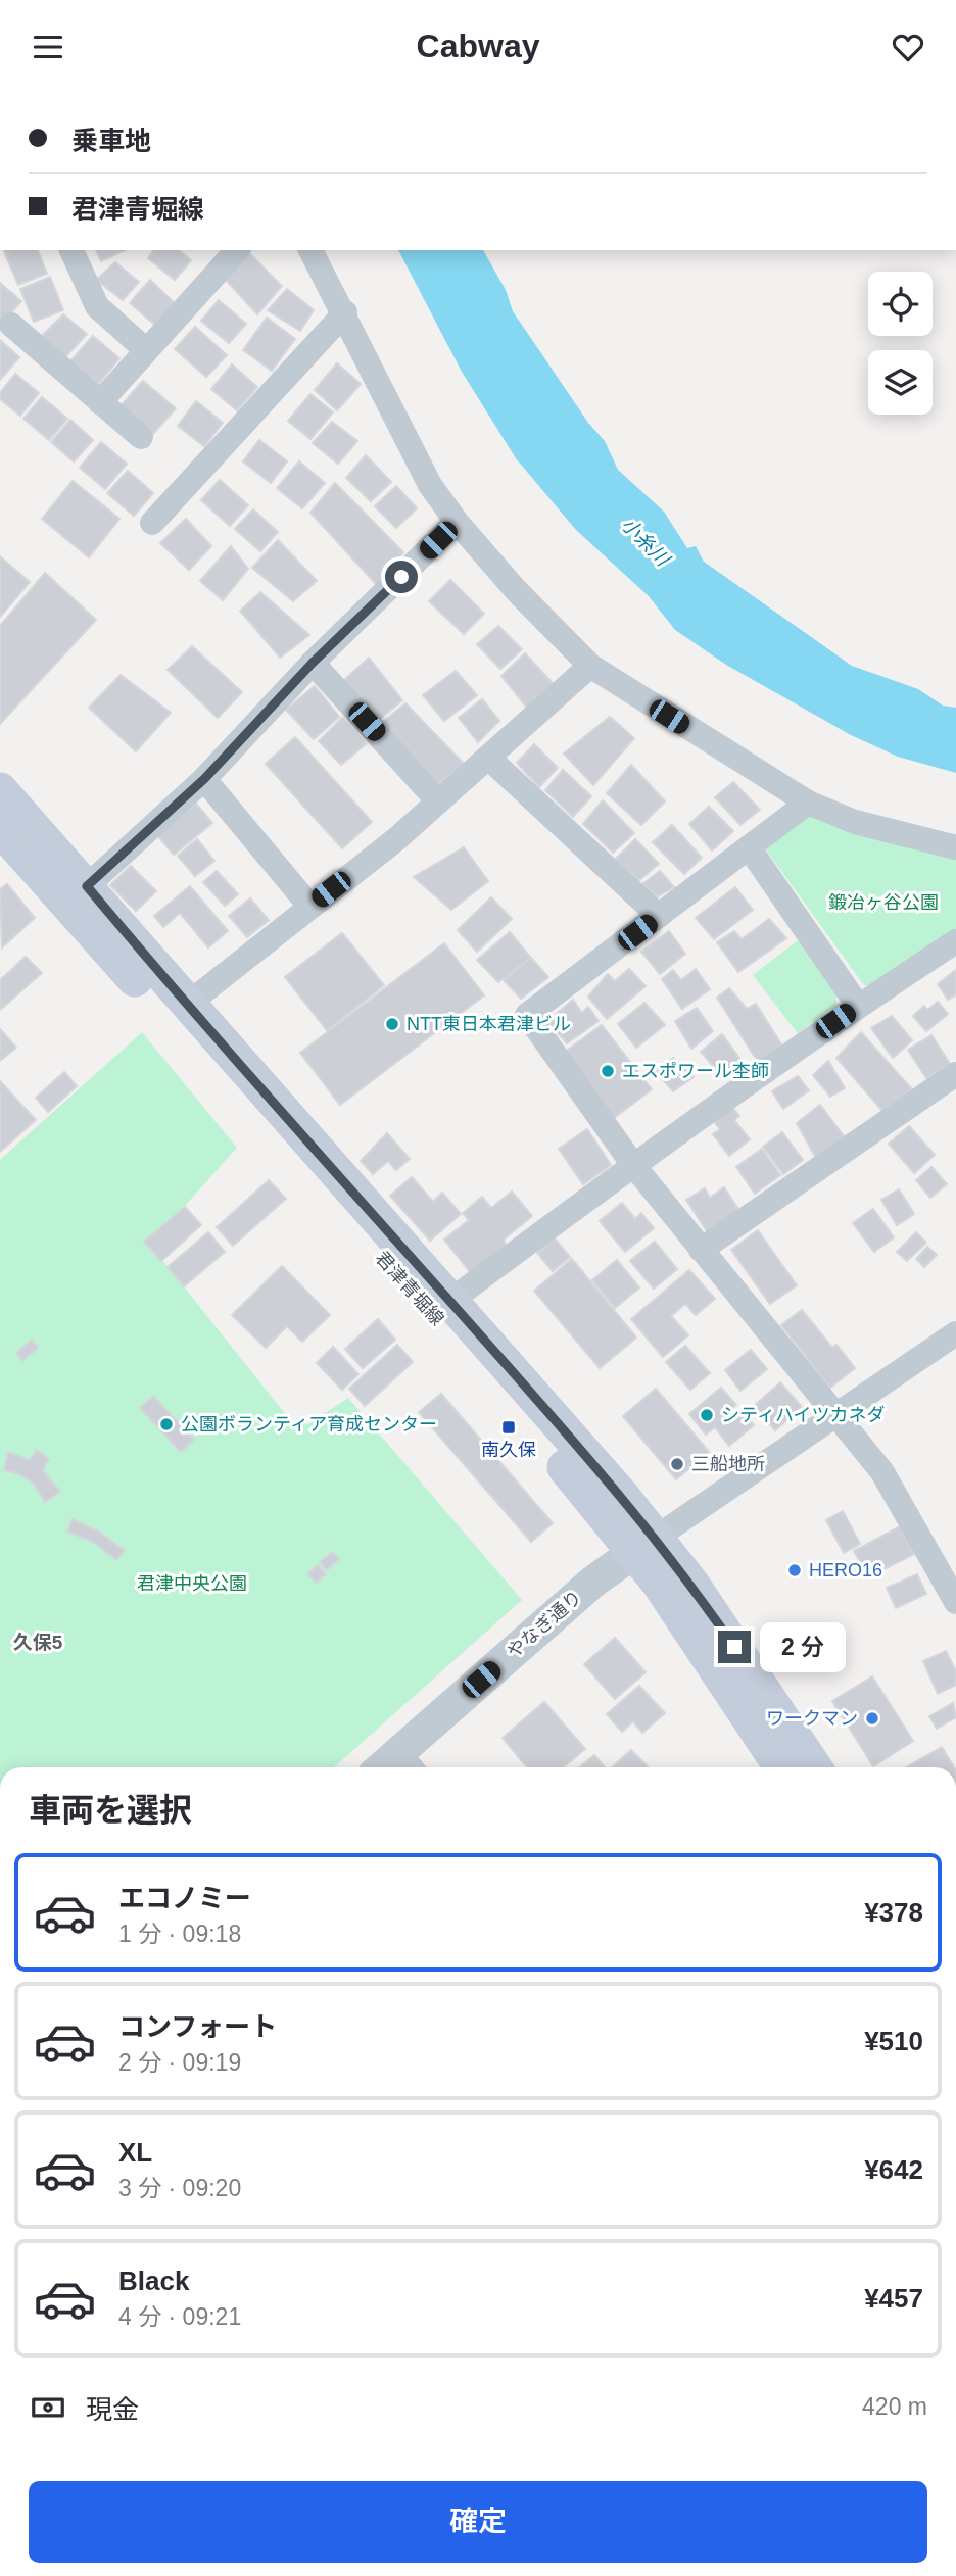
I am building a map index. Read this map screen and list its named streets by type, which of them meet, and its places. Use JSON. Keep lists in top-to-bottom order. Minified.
{"streets":{"main road":["君津青堀線"],"street":["やなぎ通り"]},"crossings":[["君津青堀線","やなぎ通り"]],"districts":["久保5"],"water":["小糸川"],"parks":["鍛冶ヶ谷公園","君津中央公園"],"places":{"other":["NTT東日本君津ビル","エスポワール杢師","シティハイツカネダ","公園ボランティア育成センター","三船地所","HERO16","ワークマン"],"transit":["南久保"]},"page":{"header":"Cabway","banner":["乗車地","君津青堀線"],"bubble":"2 分","heading":"車両を選択","list":[{"name":"エコノミー","note":"1 分 · 09:18","value":"¥378"},{"name":"コンフォート","note":"2 分 · 09:19","value":"¥510"},{"name":"XL","note":"3 分 · 09:20","value":"¥642"},{"name":"Black","note":"4 分 · 09:21","value":"¥457"}],"pay":["現金","420 m"],"buttons":"確定"}}
